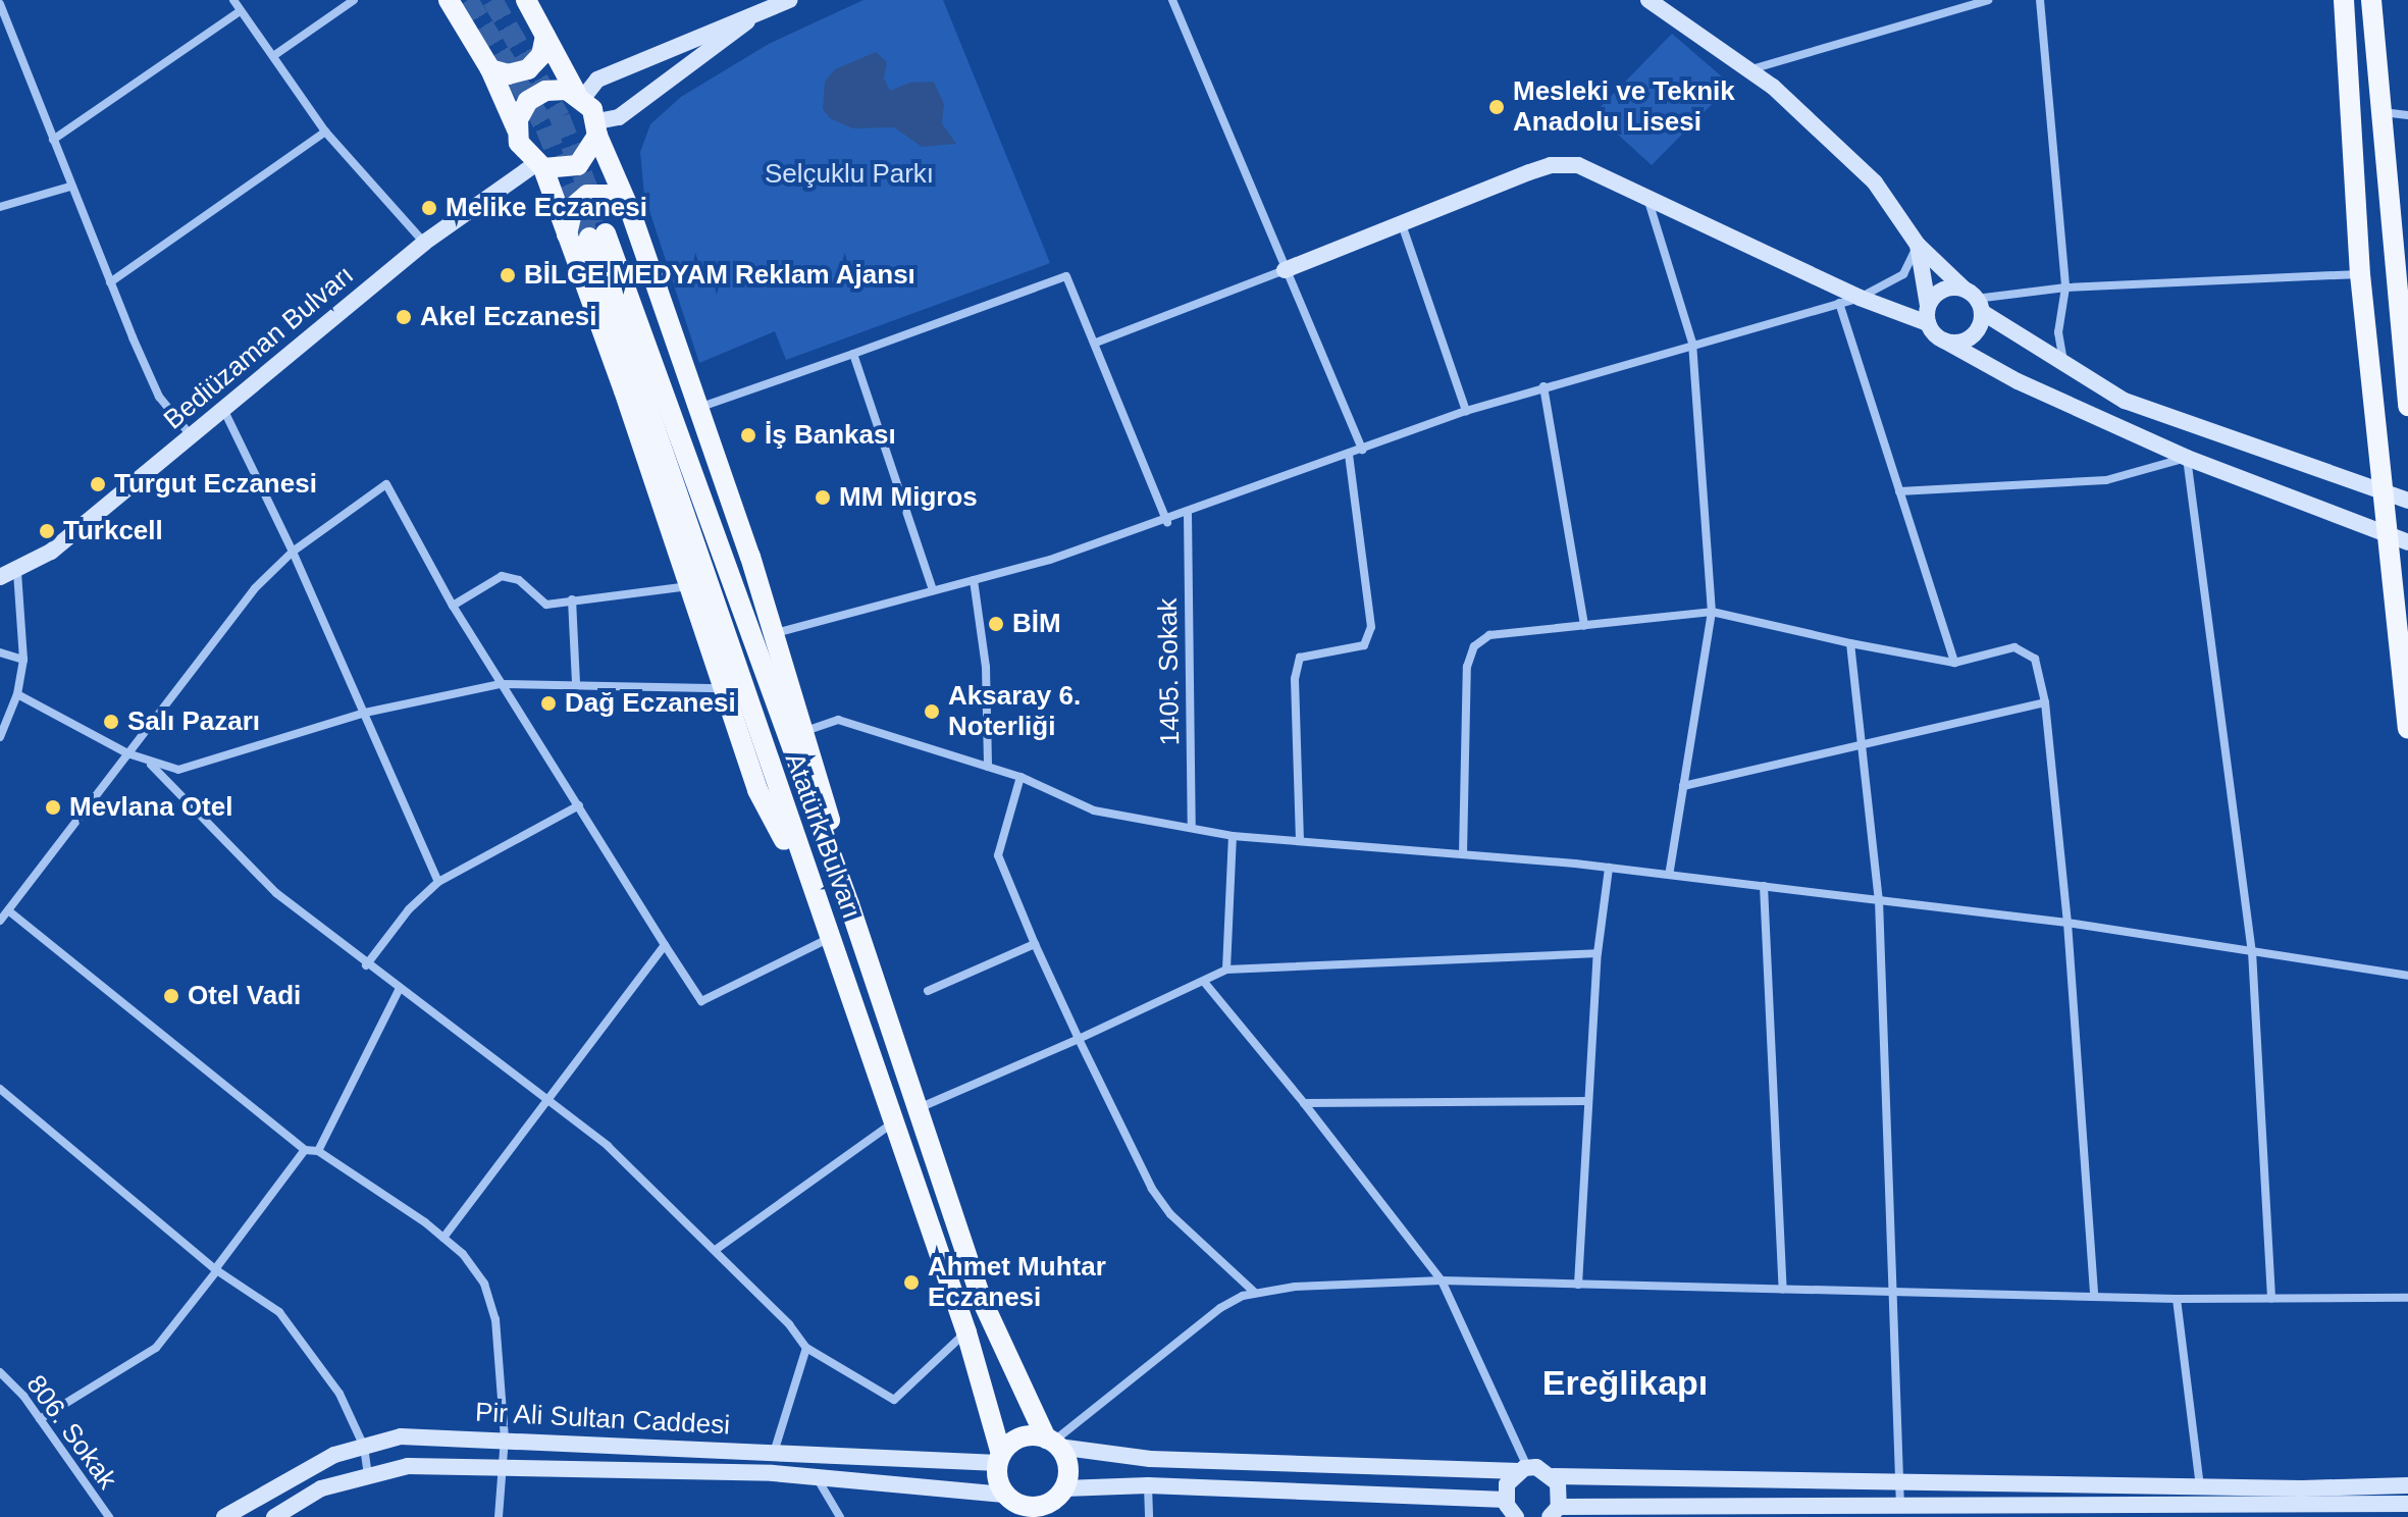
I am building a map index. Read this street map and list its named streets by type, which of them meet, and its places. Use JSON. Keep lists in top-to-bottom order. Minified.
{"streets":{"main road":["Bediüzaman Bulvarı","Atatürk Bulvarı","Pir Ali Sultan Caddesi"],"street":["1405. Sokak","806. Sokak"]},"crossings":[["Atatürk Bulvarı","Pir Ali Sultan Caddesi"]],"districts":["Ereğlikapı"],"parks":["Selçuklu Parkı"],"places":["Mesleki ve Teknik Anadolu Lisesi","Melike Eczanesi","BİLGE MEDYAM Reklam Ajansı","Akel Eczanesi","İş Bankası","Turgut Eczanesi","MM Migros","Turkcell","BİM","Dağ Eczanesi","Aksaray 6. Noterliği","Salı Pazarı","Mevlana Otel","Otel Vadi","Ahmet Muhtar Eczanesi"]}
